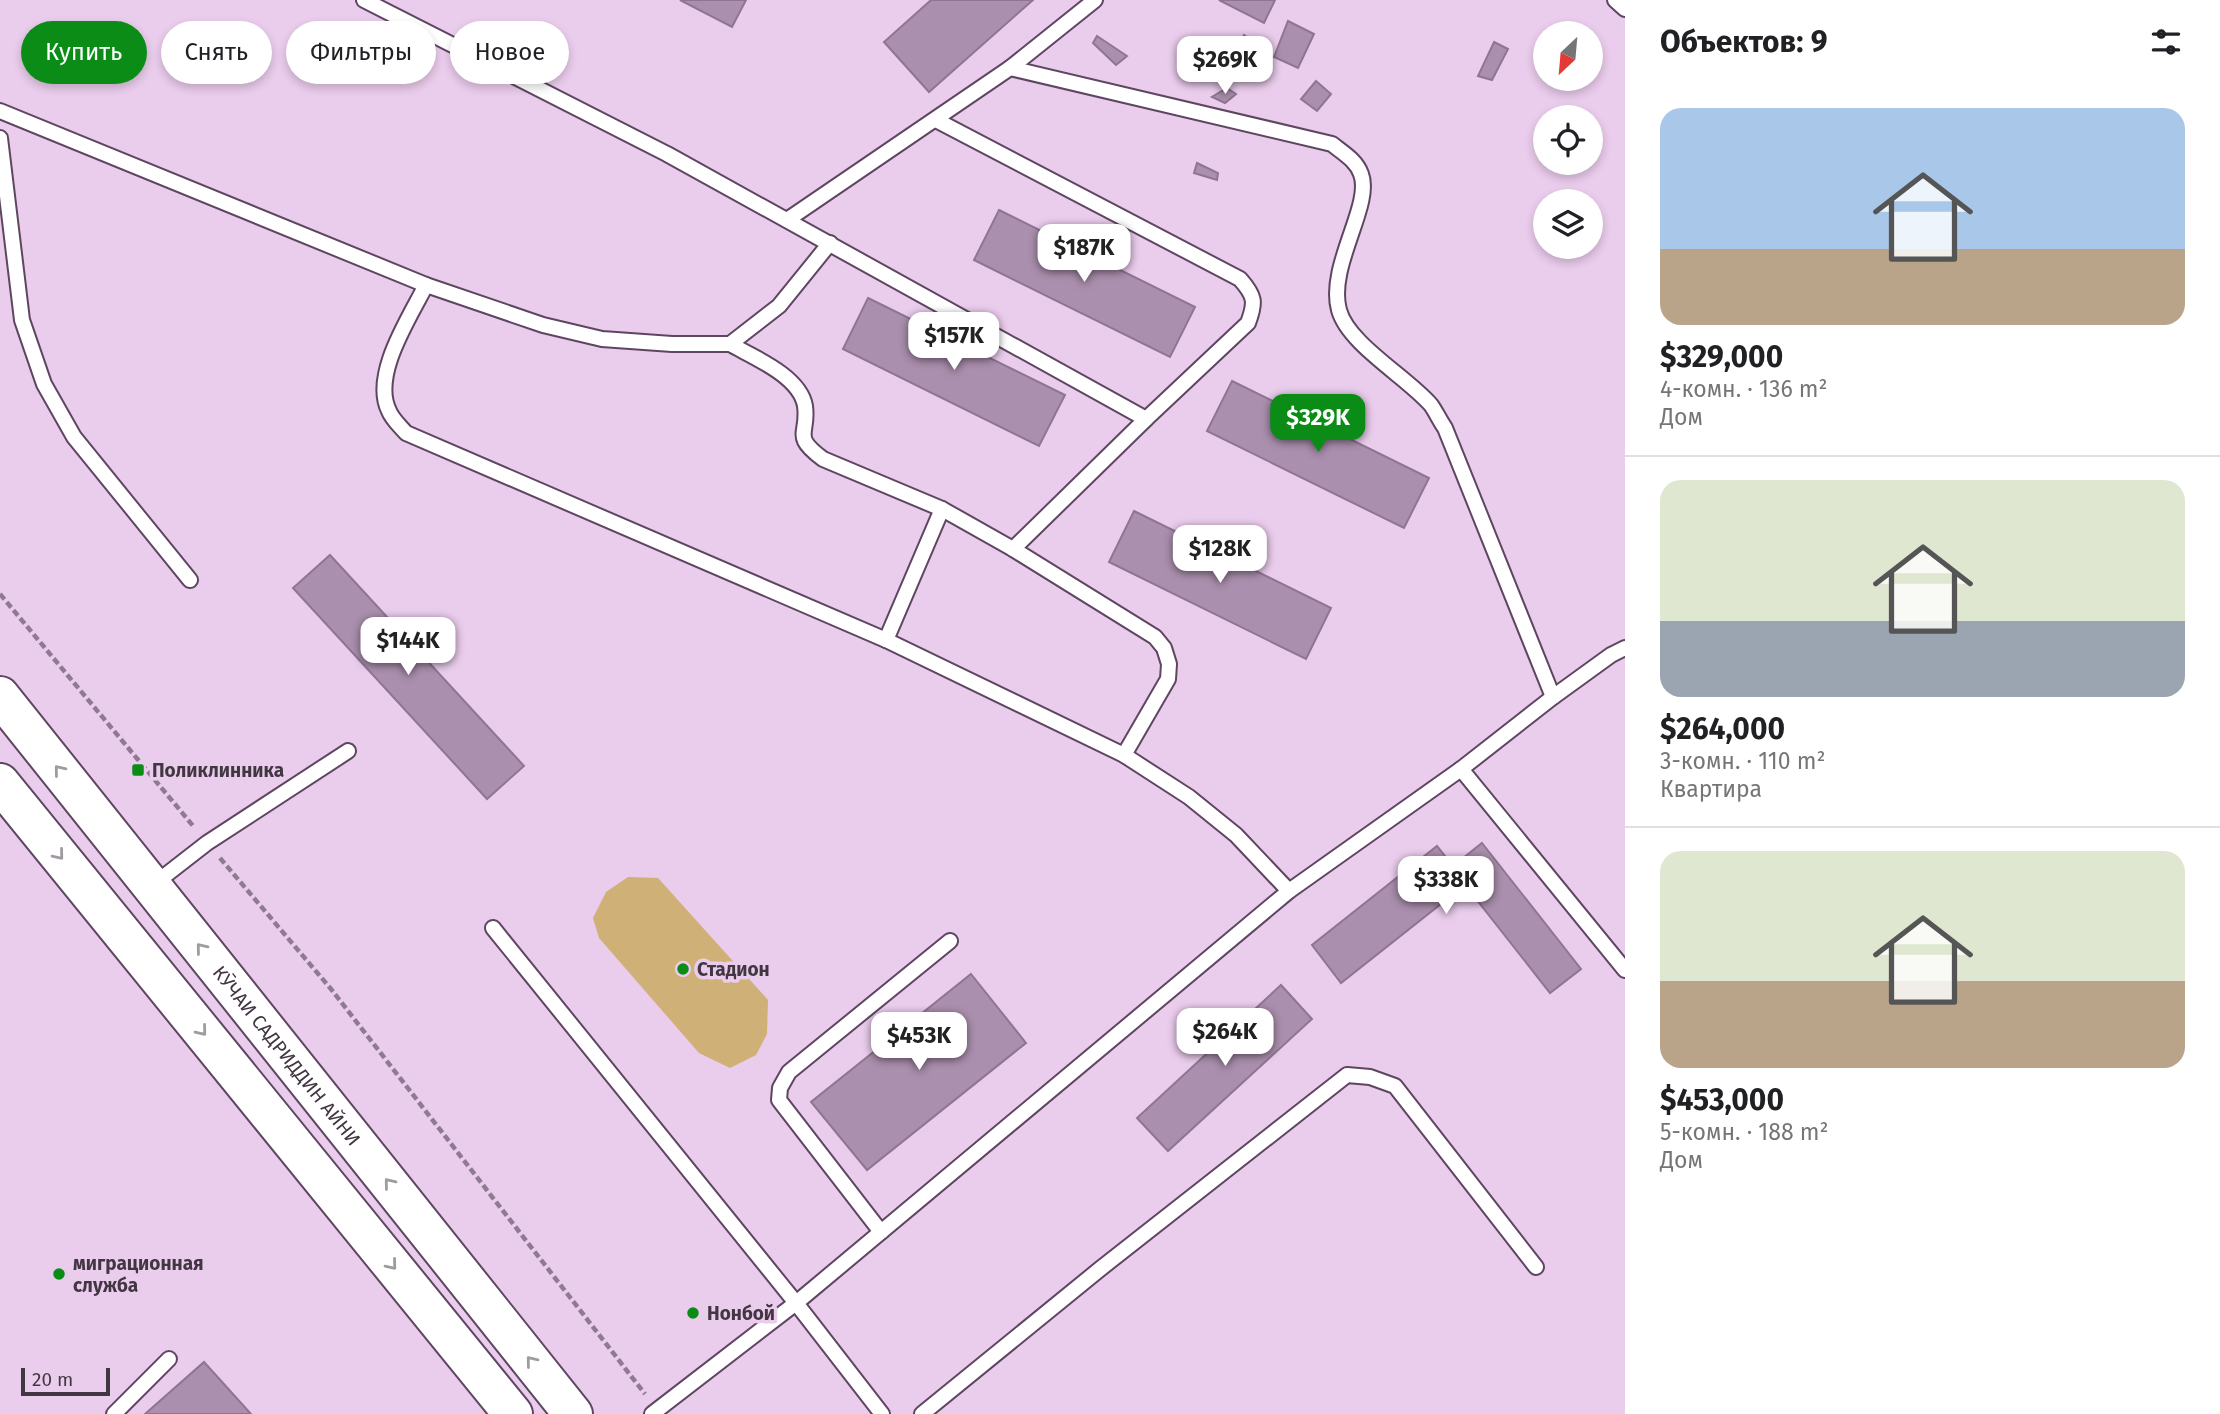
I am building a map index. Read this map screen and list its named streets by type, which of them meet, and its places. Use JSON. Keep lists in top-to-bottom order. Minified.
{"streets":{"highway":["КӮЧАИ САДРИДДИН АЙНИ"]},"places":{"transit":["Поликлинника"],"other":["Стадион","миграционная служба","Нонбой"]},"scale_bar":"20 m","north":"bottom left","page":{"heading":"Объектов: 9","chip":["Купить","Снять","Фильтры","Новое"],"price":["$269K","$187K","$157K","$329K","$128K","$144K","$338K","$264K","$453K"],"list":[{"name":"$329,000","note":"4-комн. · 136 m² · Дом"},{"name":"$264,000","note":"3-комн. · 110 m² · Квартира"},{"name":"$453,000","note":"5-комн. · 188 m² · Дом"}],"scale":"20 m"}}
